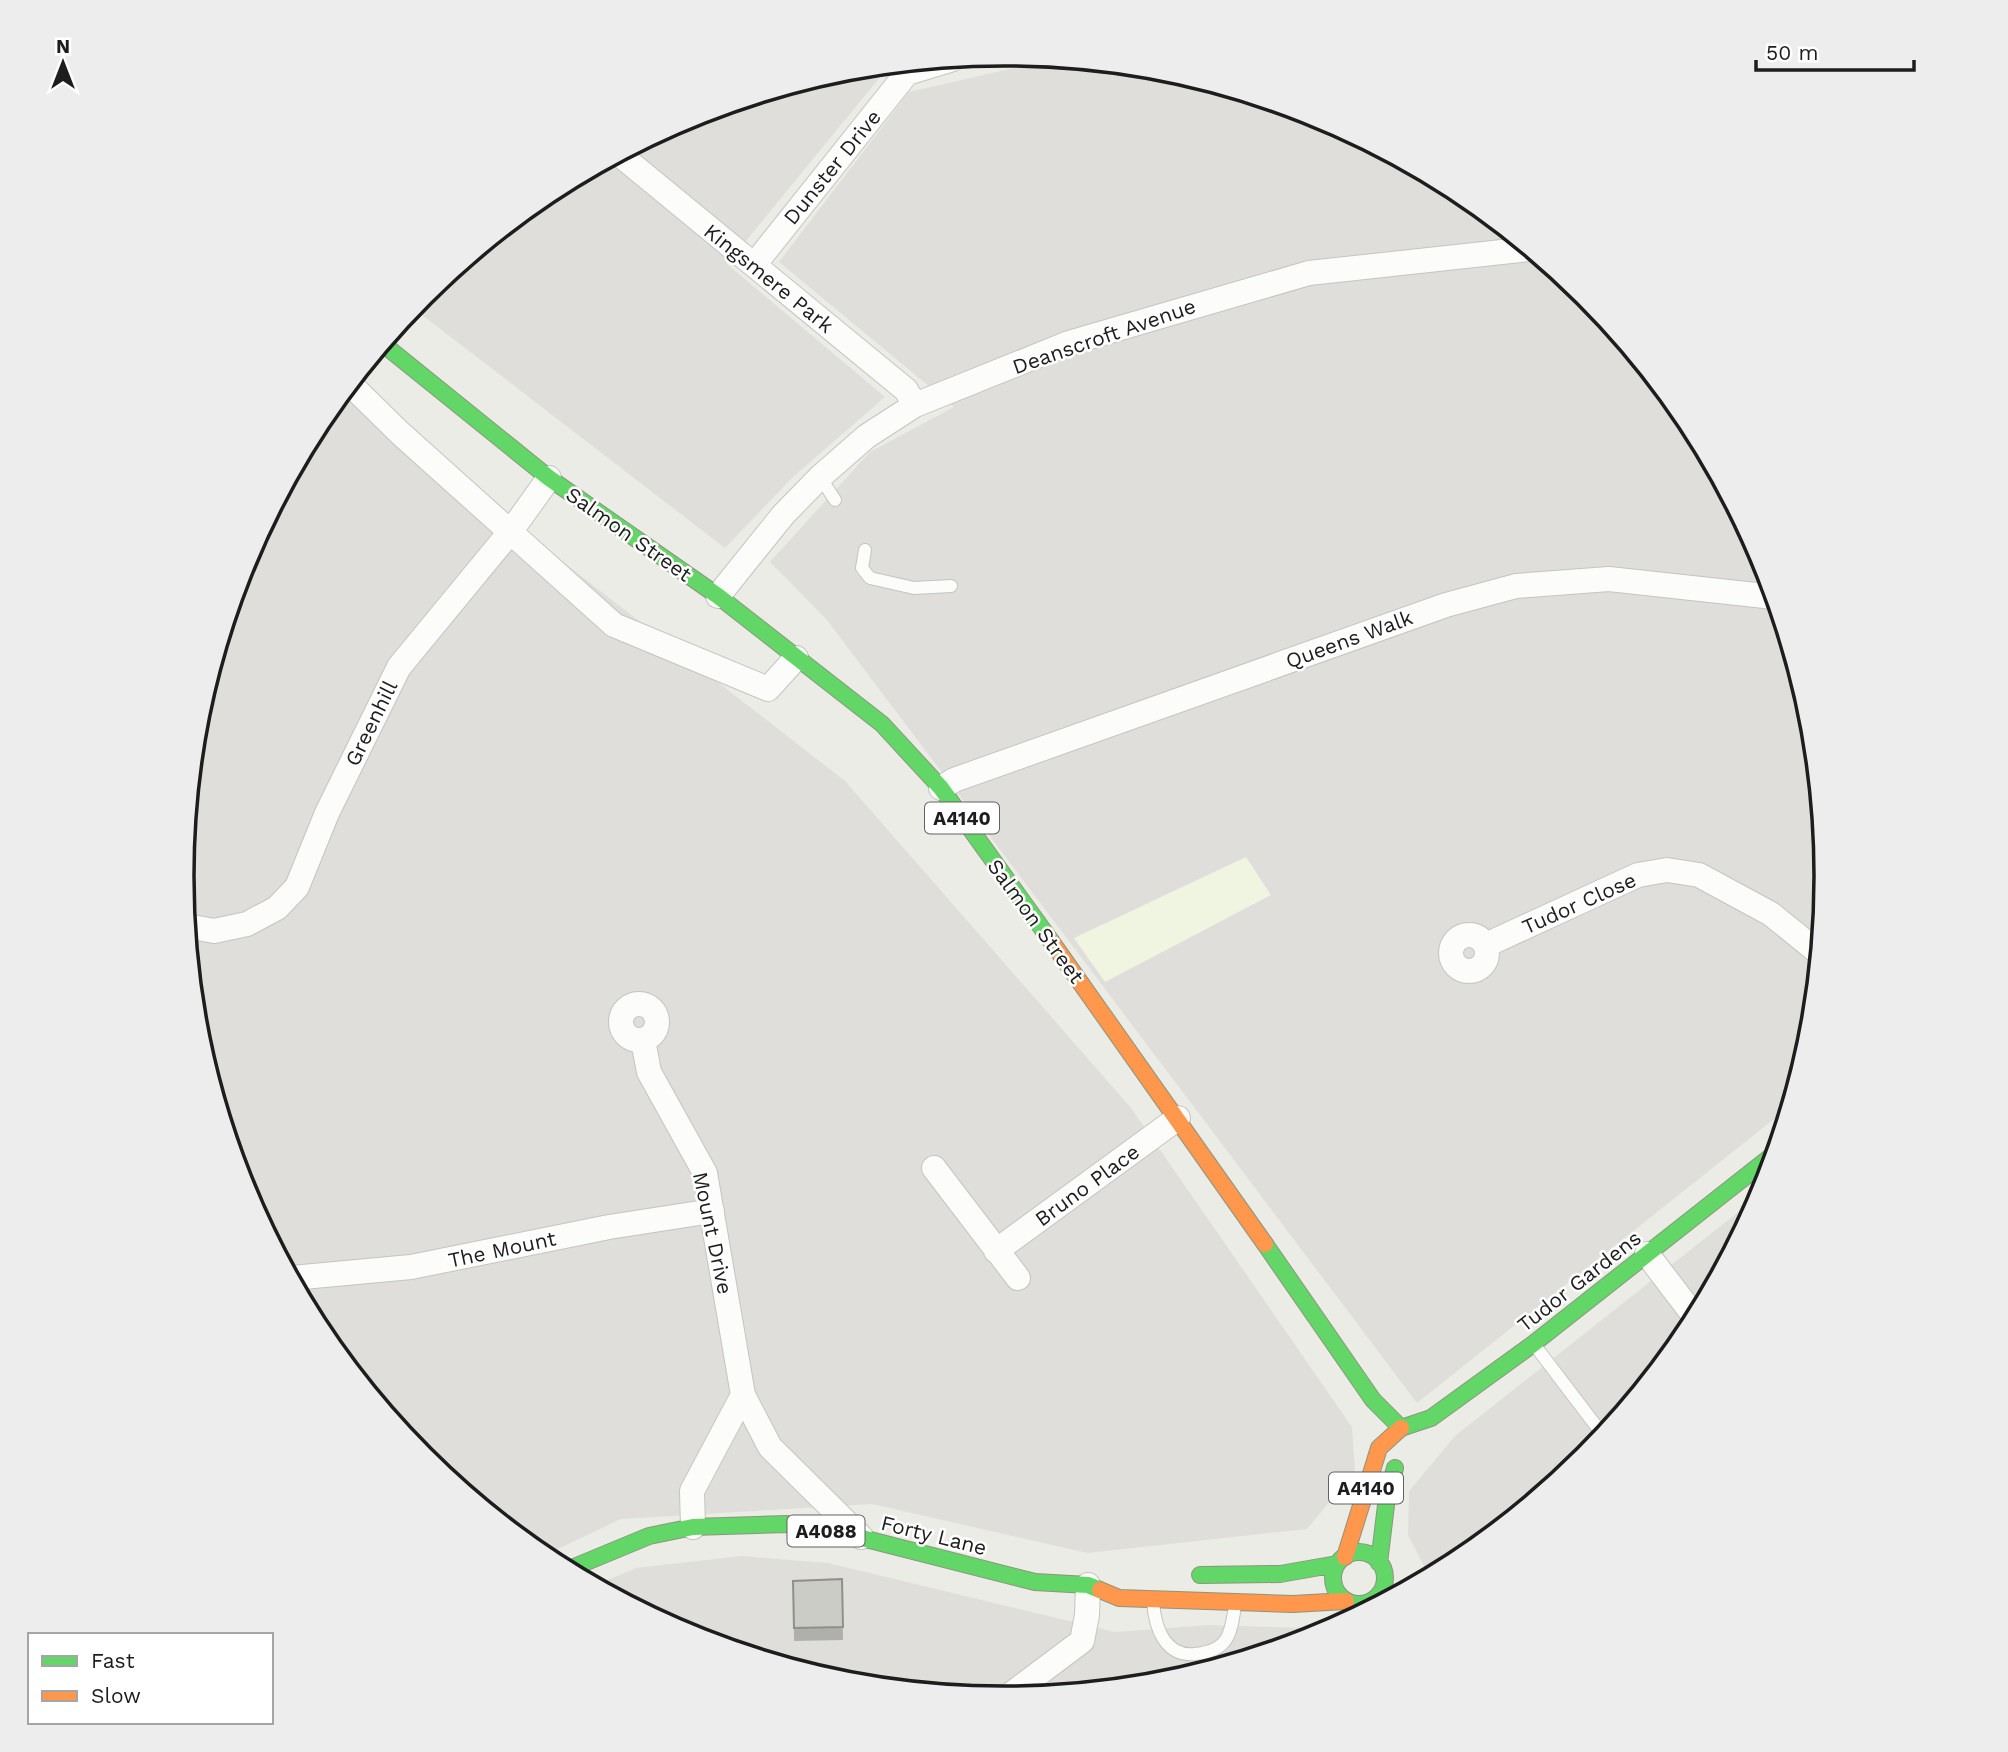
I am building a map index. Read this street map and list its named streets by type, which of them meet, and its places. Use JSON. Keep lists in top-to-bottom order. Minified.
{"streets":{"main road":["Salmon Street","A4140","Tudor Gardens","A4088","Forty Lane"],"street":["Dunster Drive","Kingsmere Park","Deanscroft Avenue","Queens Walk","Greenhill","Tudor Close","Bruno Place","Mount Drive","The Mount"]},"crossings":[["Dunster Drive","Kingsmere Park"],["Kingsmere Park","Deanscroft Avenue"],["Deanscroft Avenue","Salmon Street"],["Salmon Street","Queens Walk"],["Salmon Street","Greenhill"],["Salmon Street","A4140"],["Salmon Street","Bruno Place"],["Salmon Street","Tudor Gardens"],["A4140","Tudor Gardens"],["Mount Drive","The Mount"],["Mount Drive","Forty Lane"]],"legend":["Fast","Slow"],"scale_bar":"50 m","north":"top"}
